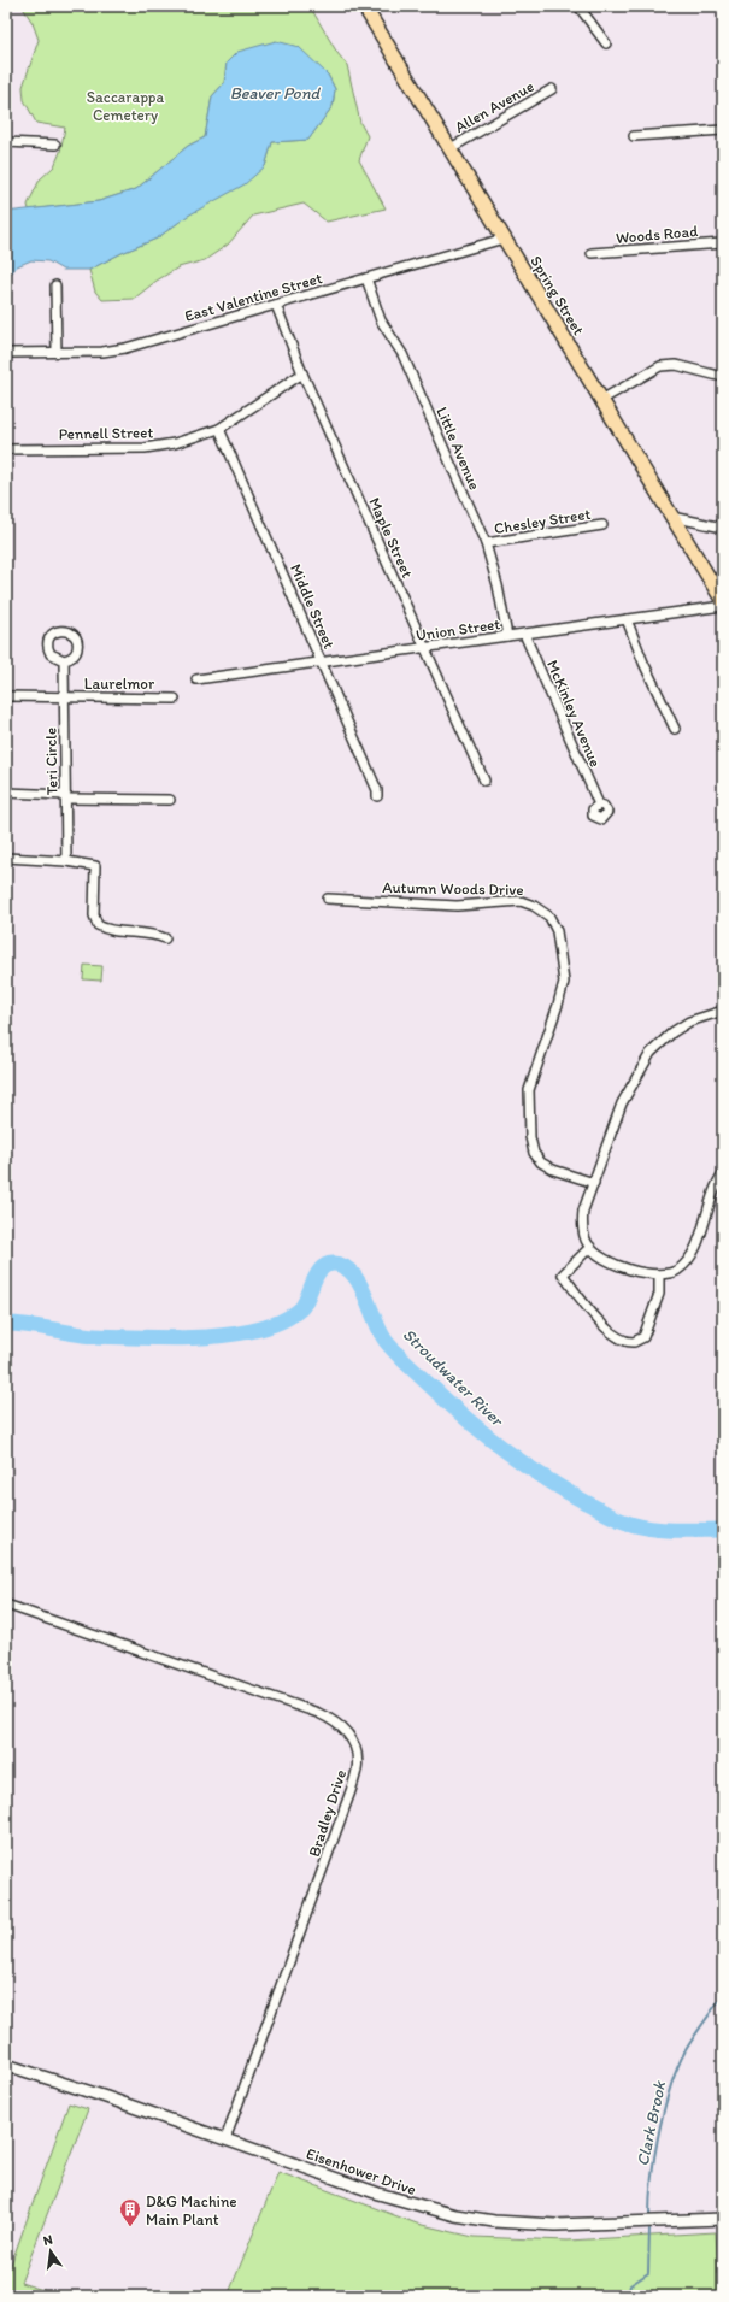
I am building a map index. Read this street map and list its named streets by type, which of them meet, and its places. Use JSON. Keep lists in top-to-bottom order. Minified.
{"streets":{"main road":["Spring Street"],"street":["Allen Avenue","Woods Road","East Valentine Street","Pennell Street","Little Avenue","Chesley Street","Maple Street","Middle Street","Union Street","Laurelmor","McKinley Avenue","Teri Circle","Autumn Woods Drive","Bradley Drive","Eisenhower Drive"]},"crossings":[["Allen Avenue","Spring Street"],["Spring Street","East Valentine Street"],["East Valentine Street","Little Avenue"],["East Valentine Street","Maple Street"],["Pennell Street","Maple Street"],["Pennell Street","Middle Street"],["Little Avenue","Chesley Street"],["Little Avenue","Union Street"],["Maple Street","Union Street"],["Middle Street","Union Street"],["Union Street","McKinley Avenue"],["Laurelmor","Teri Circle"],["Bradley Drive","Eisenhower Drive"]],"water":["Beaver Pond","Stroudwater River","Clark Brook"],"parks":["Saccarappa Cemetery"],"places":{"building":["D&G Machine Main Plant"]},"north":"top"}
